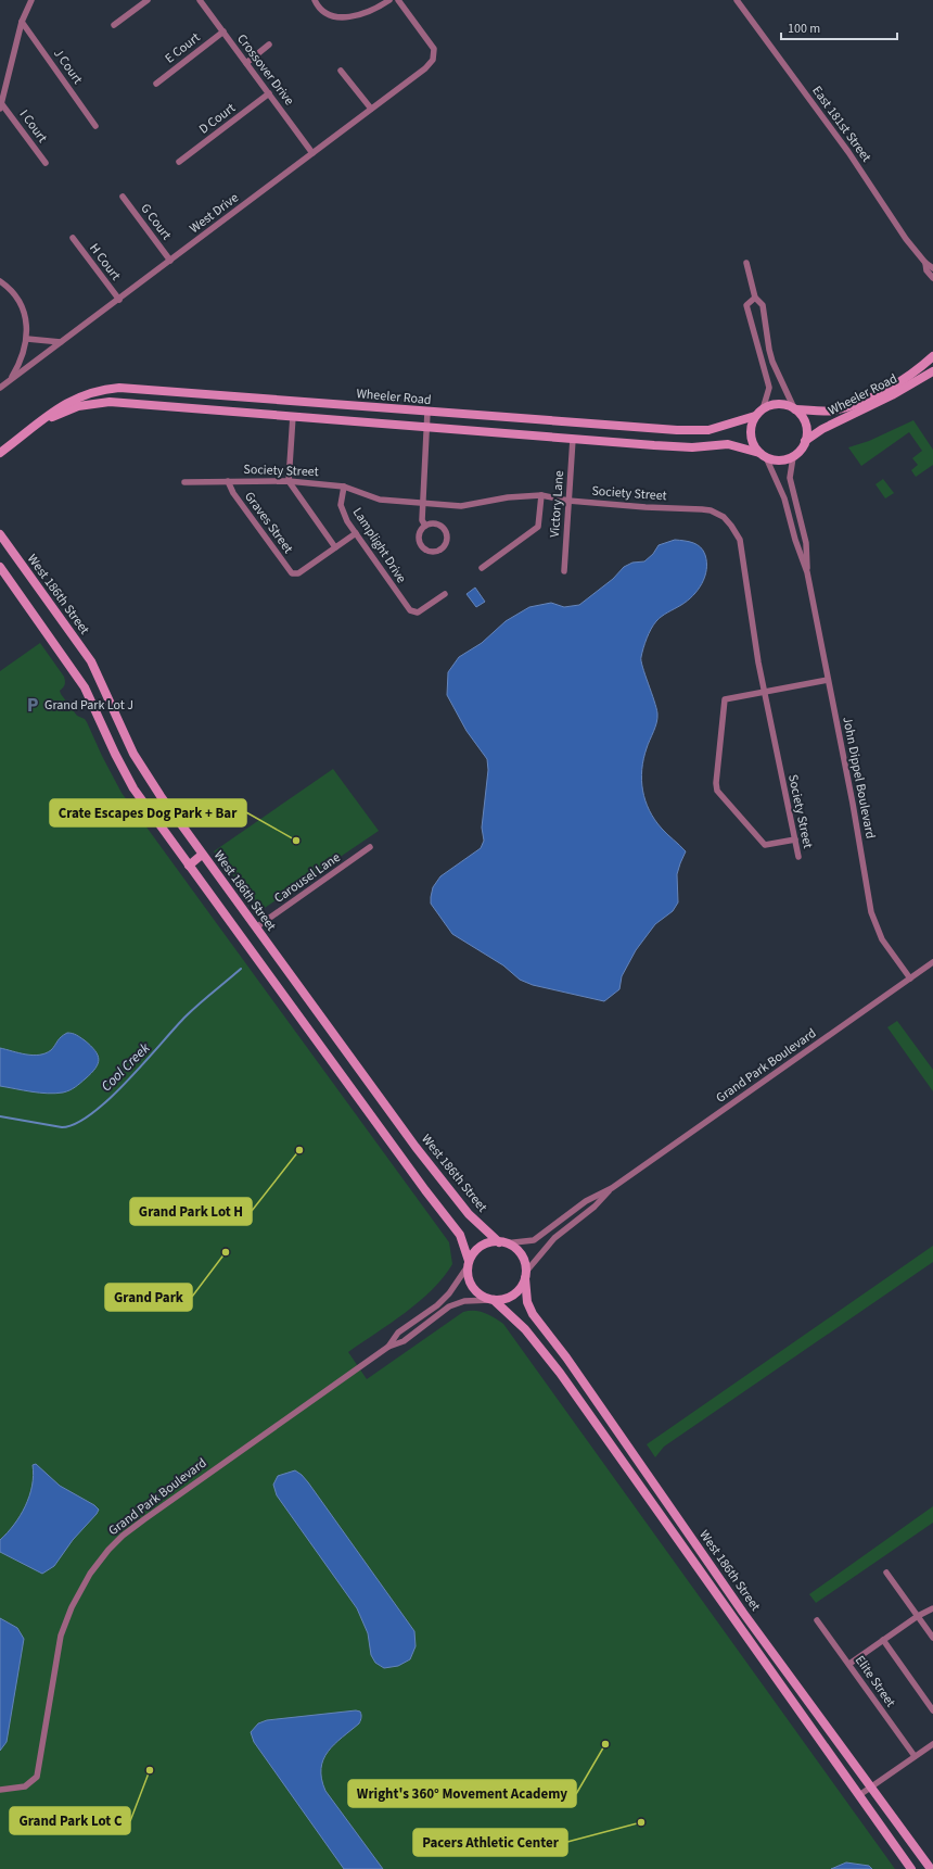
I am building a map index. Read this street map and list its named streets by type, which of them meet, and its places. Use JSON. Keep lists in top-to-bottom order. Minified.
{"streets":{"street":["E Court","J Court","Crossover Drive","D Court","East 181st Street","I Court","West Drive","G Court","H Court","Wheeler Road","Society Street","Victory Lane","Graves Street","Lamplight Drive","West 186th Street","John Dippel Boulevard","Carousel Lane","Grand Park Boulevard","Elite Street"]},"crossings":[["E Court","Crossover Drive"],["Crossover Drive","D Court"],["Crossover Drive","West Drive"],["West Drive","G Court"],["West Drive","H Court"],["Wheeler Road","Victory Lane"],["Wheeler Road","John Dippel Boulevard"],["Society Street","Victory Lane"],["Society Street","Graves Street"],["Society Street","Lamplight Drive"],["West 186th Street","Carousel Lane"],["West 186th Street","Grand Park Boulevard"],["John Dippel Boulevard","Grand Park Boulevard"]],"water":["Cool Creek"],"places":{"parking":["Grand Park Lot J"],"other":["Crate Escapes Dog Park + Bar","Grand Park Lot H","Grand Park","Wright's 360° Movement Academy","Grand Park Lot C","Pacers Athletic Center"]},"scale_bar":"100 m"}
